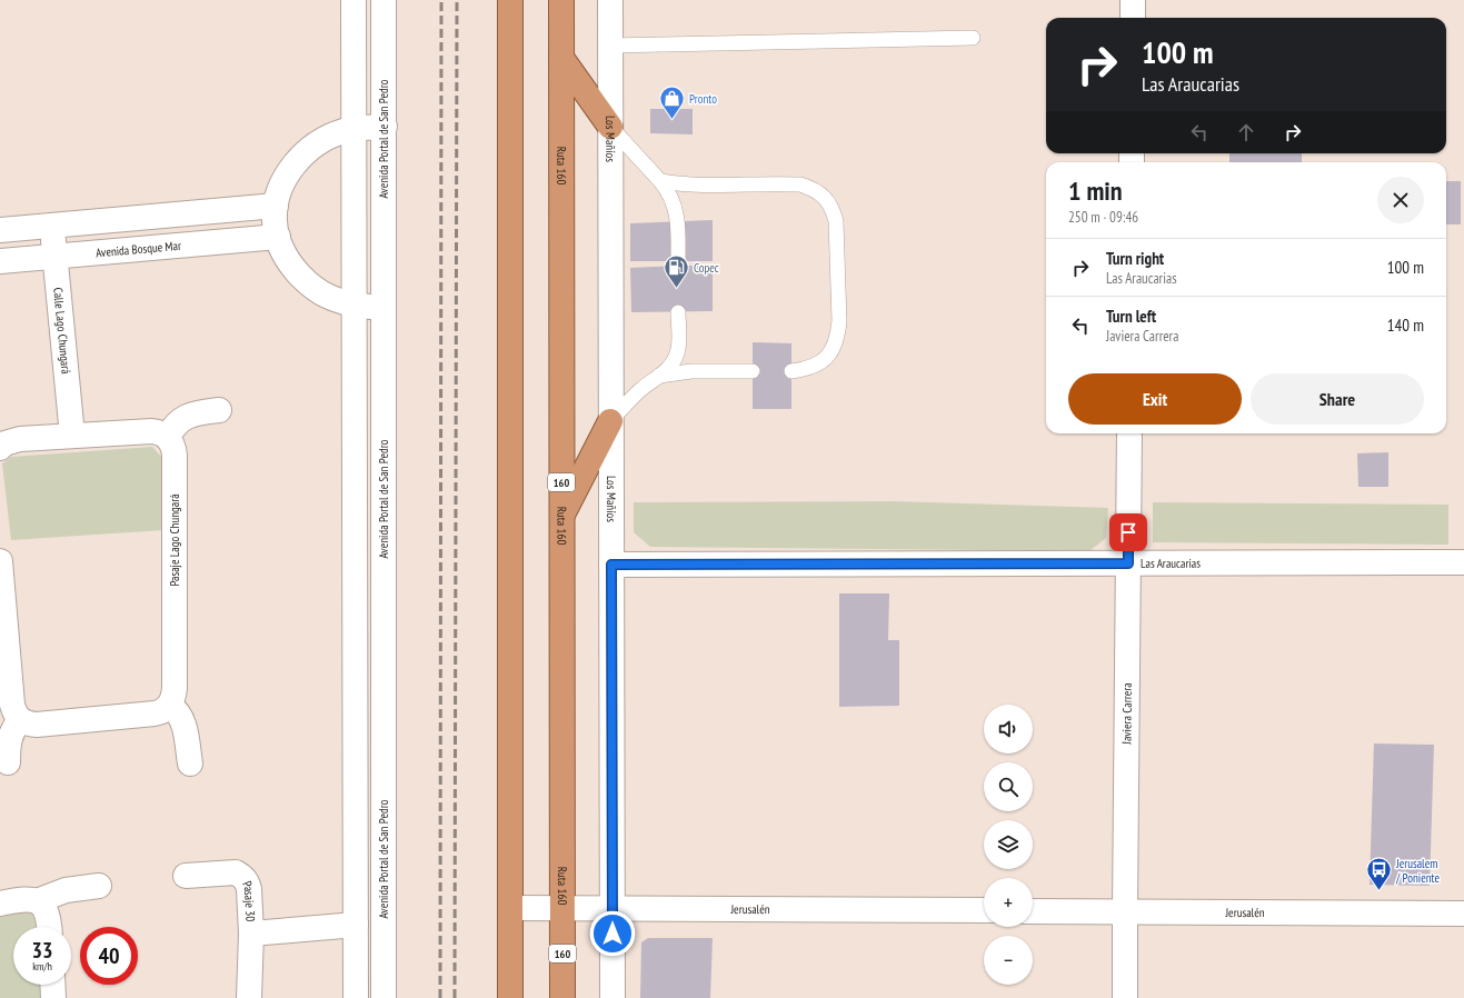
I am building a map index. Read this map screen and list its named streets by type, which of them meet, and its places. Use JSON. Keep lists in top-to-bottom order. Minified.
{"streets":{"highway":["Ruta 160","160"],"street":["Avenida Portal de San Pedro","Los Mañíos","Avenida Bosque Mar","Calle Lago Chungará","Pasaje Lago Chungará","Las Araucarias","Javiera Carrera","Pasaje 30","Jerusalén"]},"crossings":[["Los Mañíos","Las Araucarias"],["Los Mañíos","Jerusalén"],["Ruta 160","Jerusalén"],["Avenida Bosque Mar","Calle Lago Chungará"],["Las Araucarias","Javiera Carrera"],["Javiera Carrera","Jerusalén"]],"places":{"shop":["Pronto"],"fuel station":["Copec"],"bus stop":["Jerusalem / Poniente"]},"page":{"turn":["100 m","Las Araucarias"],"heading":["1 min","250 m · 09:46"],"list":[{"name":"Turn right","note":"Las Araucarias","value":"100 m"},{"name":"Turn left","note":"Javiera Carrera","value":"140 m"}],"buttons":["Exit","Share"],"map_buttons":["+","−"],"speed":"33 km/h","limit":"40"}}
